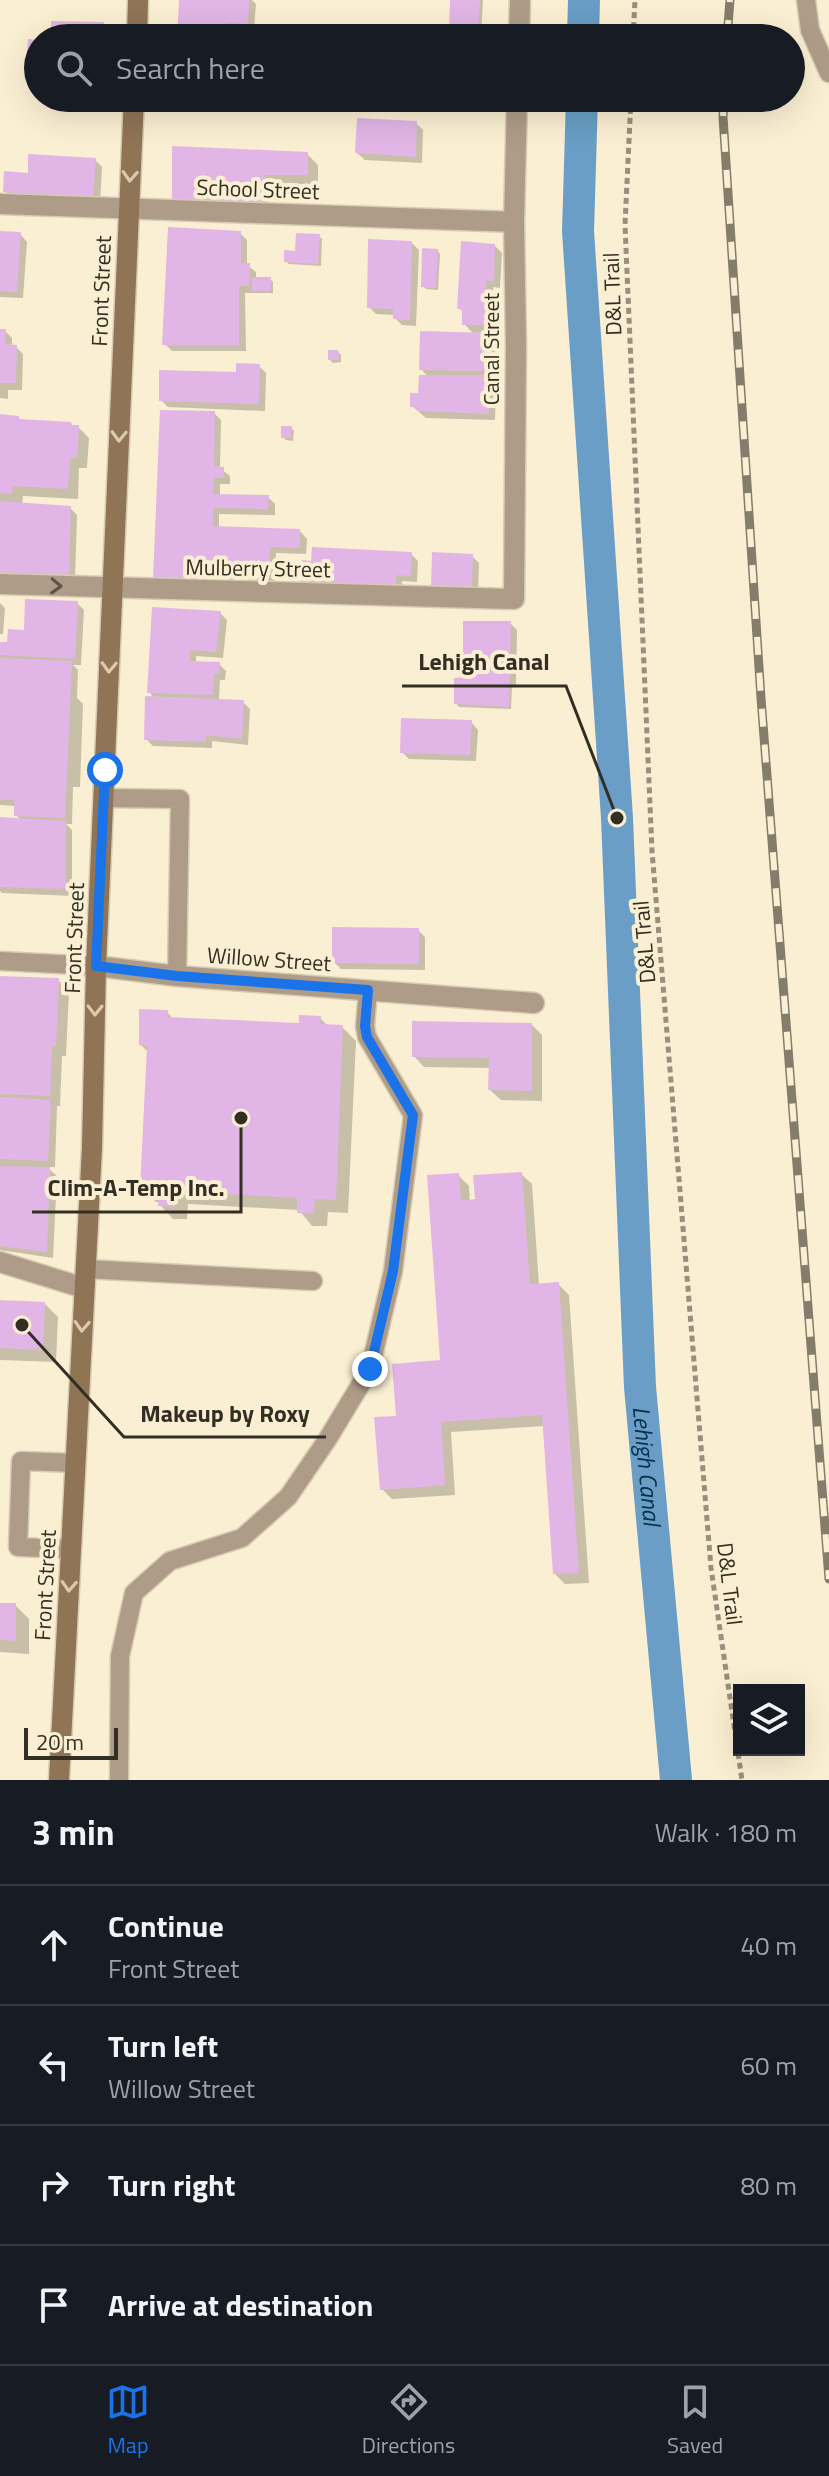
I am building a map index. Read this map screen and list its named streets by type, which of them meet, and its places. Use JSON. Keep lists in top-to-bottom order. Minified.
{"streets":{"main road":["Front Street"],"street":["School Street","Canal Street","Mulberry Street","Willow Street"],"path":["D&L Trail"]},"crossings":[["School Street","Front Street"],["School Street","Canal Street"],["Front Street","Mulberry Street"],["Front Street","Willow Street"],["Canal Street","Mulberry Street"]],"one_way":["Front Street"],"water":["Lehigh Canal"],"places":["Lehigh Canal","Clim-A-Temp Inc.","Makeup by Roxy"],"scale_bar":"20 m","page":{"search":"Search here","scale":"20 m","heading":["3 min","Walk · 180 m"],"list":[["Continue","Front Street","40 m"],["Turn left","Willow Street","60 m"],["Turn right","80 m"],"Arrive at destination"],"nav":["Map","Directions","Saved"]}}
